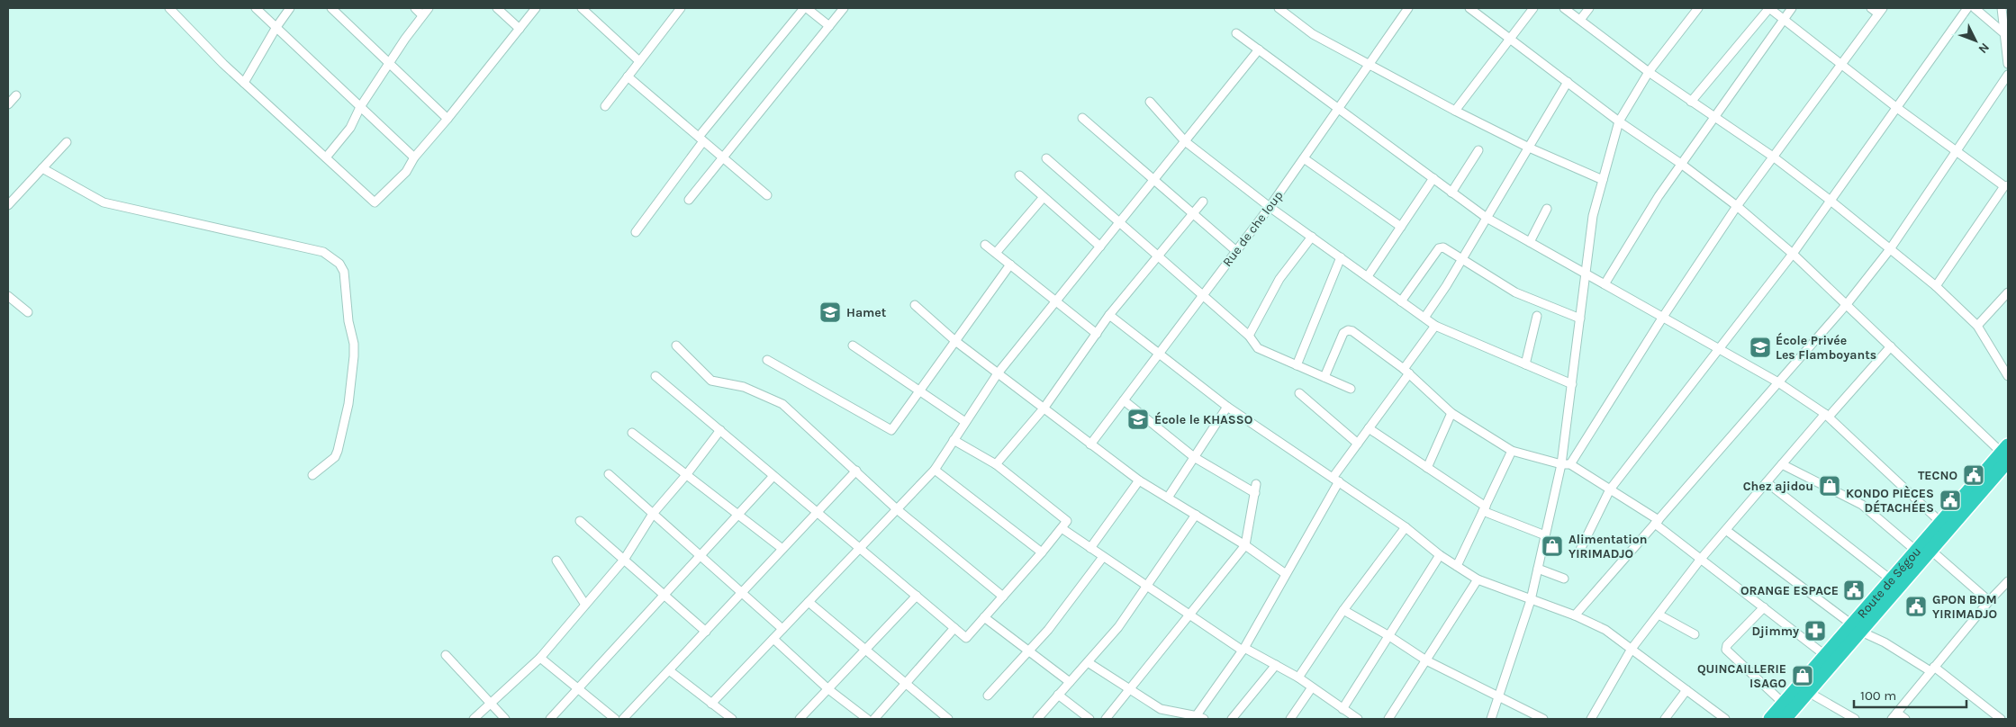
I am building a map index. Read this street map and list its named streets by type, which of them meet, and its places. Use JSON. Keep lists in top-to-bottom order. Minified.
{"streets":{"highway":["Route de Ségou"],"street":["Rue de che loup"]},"places":{"school or university":["Hamet","École Privée Les Flamboyants","École le KHASSO"],"public building":["TECNO","KONDO PIÈCES DÉTACHÉES","ORANGE ESPACE","GPON BDM YIRIMADJO"],"shop":["Chez ajidou","Alimentation YIRIMADJO","QUINCAILLERIE ISAGO"],"pharmacy":["Djimmy"]},"scale_bar":"100 m","north":"bottom right"}
